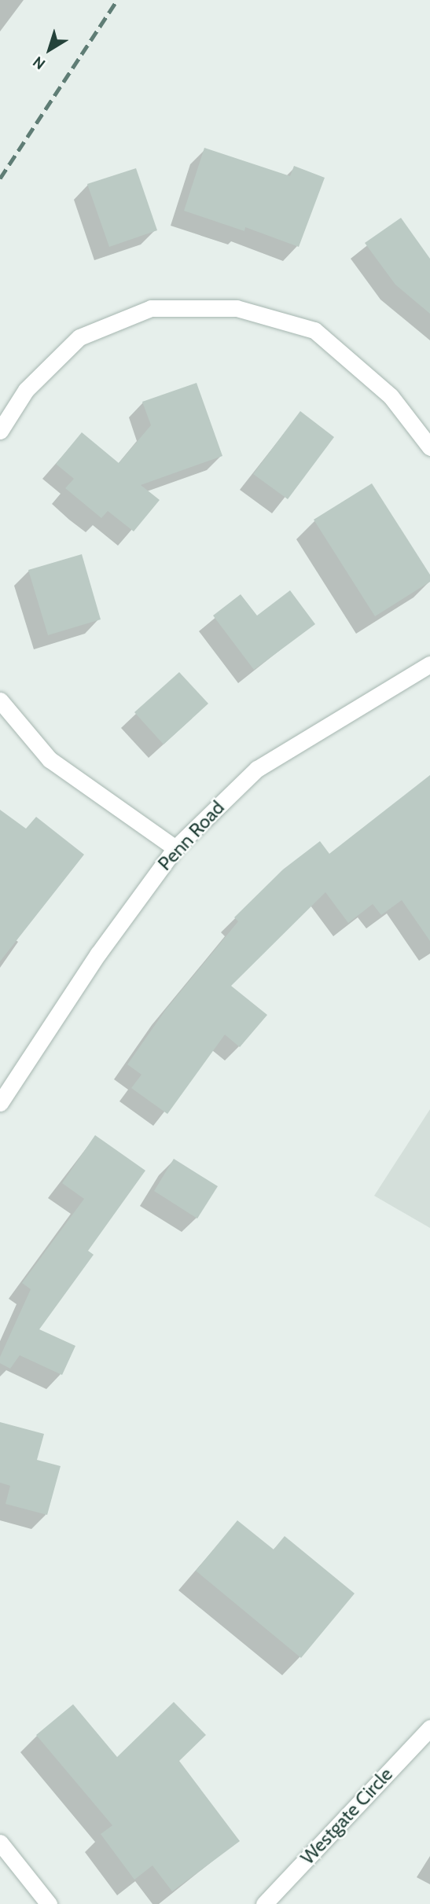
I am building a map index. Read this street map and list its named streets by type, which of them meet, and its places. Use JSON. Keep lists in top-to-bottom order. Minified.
{"streets":{"street":["Penn Road","Westgate Circle"]},"north":"bottom left"}
